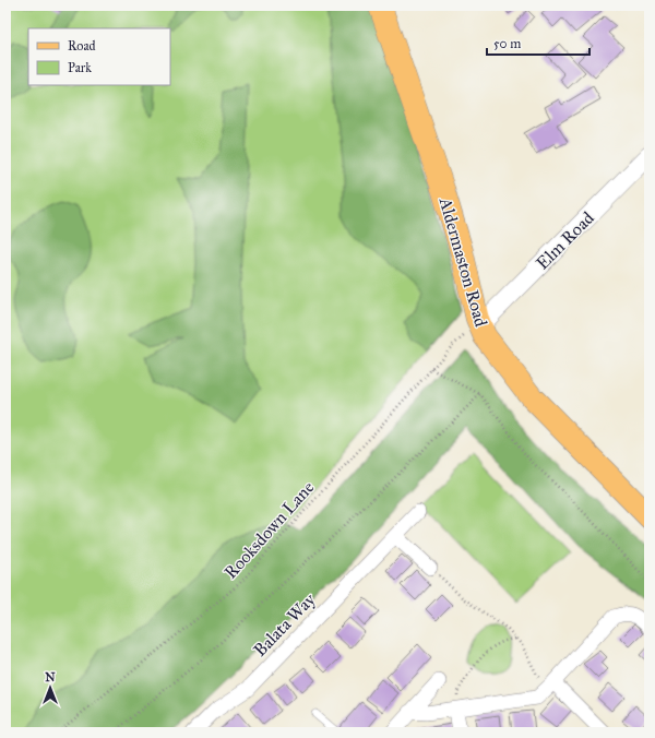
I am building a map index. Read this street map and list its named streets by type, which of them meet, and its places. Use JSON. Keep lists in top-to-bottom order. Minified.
{"streets":{"main road":["Aldermaston Road"],"street":["Elm Road","Balata Way"],"path":["Rooksdown Lane"]},"crossings":[["Elm Road","Aldermaston Road"],["Elm Road","Rooksdown Lane"],["Aldermaston Road","Rooksdown Lane"]],"legend":["Road","Park"],"scale_bar":"50 m","north":"top"}
